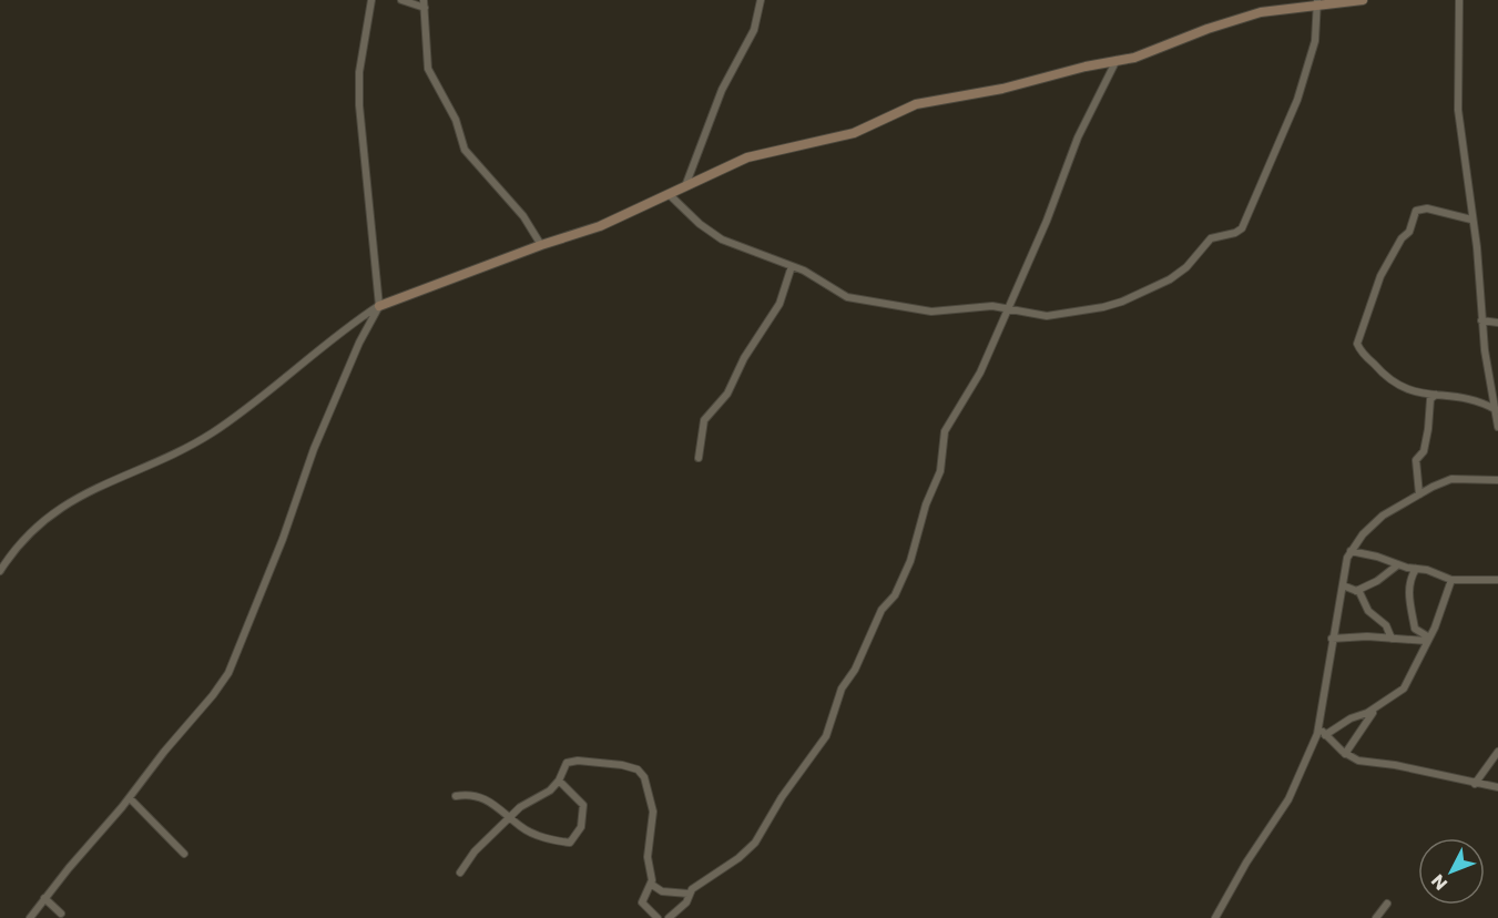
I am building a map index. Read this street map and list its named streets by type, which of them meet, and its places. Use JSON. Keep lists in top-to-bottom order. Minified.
{"north":"bottom left"}
